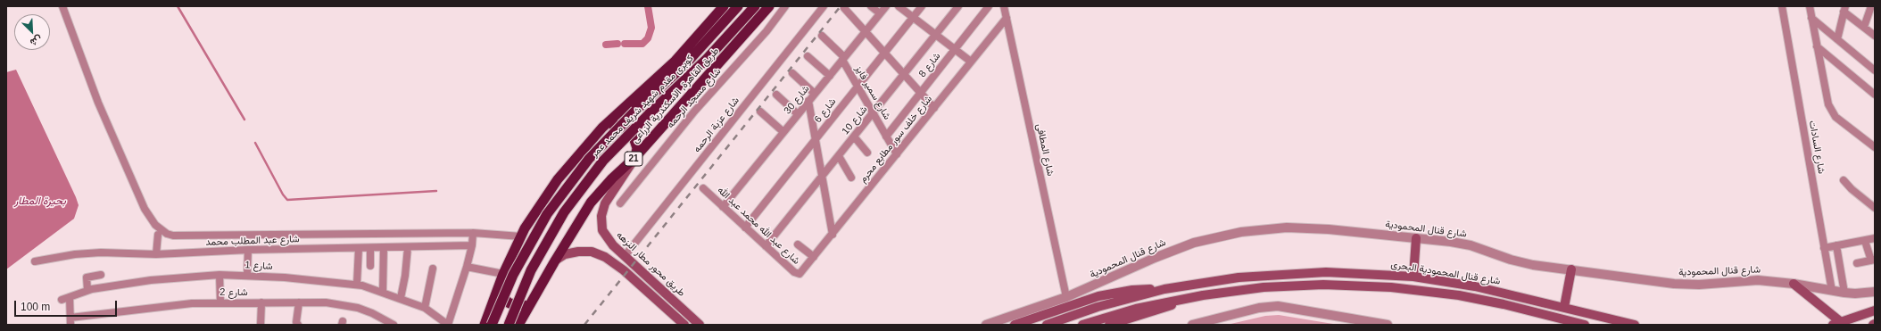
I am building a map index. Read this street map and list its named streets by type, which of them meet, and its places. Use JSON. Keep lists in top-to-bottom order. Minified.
{"streets":{"highway":["طريق القاهرة, الاسكندرية الزراعى","كوبرى مقدم شهيد شريف محمد عمر","21"],"main road":["طريق محور مطار النزهه","شارع قنال المحمودية البحرى"],"street":["شارع 8","شارع سمير فايز","شارع مسجد الرحمه","شارع 30","شارع 6","شارع 10","شارع عزبة الرحمه","شارع خلف سور مطابع محرم","شارع السادات","شارع المطافى","شارع عبد الله محمد عبد الله","شارع قنال المحمودية","شارع عبد المطلب محمد","شارع 1","شارع 2"]},"crossings":[["شارع 8","شارع سمير فايز"],["شارع سمير فايز","شارع 30"],["شارع سمير فايز","شارع 6"],["شارع سمير فايز","شارع 10"],["شارع سمير فايز","شارع خلف سور مطابع محرم"],["طريق القاهرة, الاسكندرية الزراعى","طريق محور مطار النزهه"],["شارع 30","شارع عبد الله محمد عبد الله"],["شارع 6","شارع عبد الله محمد عبد الله"],["شارع 10","شارع عبد الله محمد عبد الله"],["شارع عزبة الرحمه","طريق محور مطار النزهه"],["شارع خلف سور مطابع محرم","شارع المطافى"],["شارع خلف سور مطابع محرم","شارع عبد الله محمد عبد الله"],["شارع السادات","شارع قنال المحمودية"],["شارع المطافى","شارع قنال المحمودية"]],"water":["بحيرة المطار"],"scale_bar":"100 m","north":"bottom right"}
